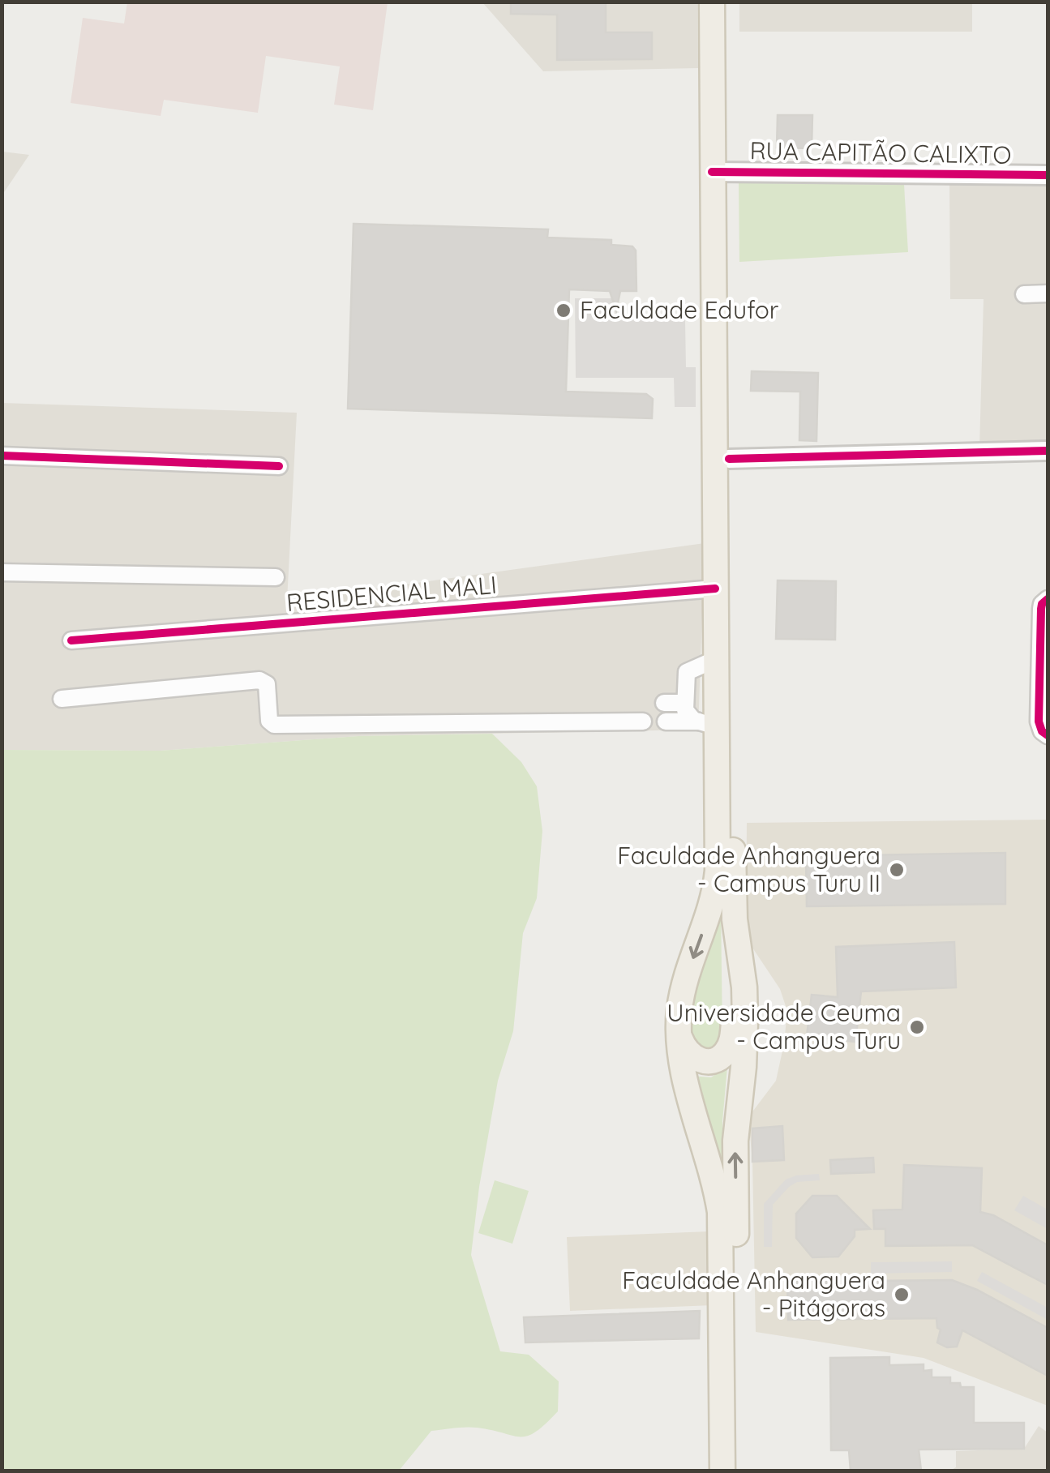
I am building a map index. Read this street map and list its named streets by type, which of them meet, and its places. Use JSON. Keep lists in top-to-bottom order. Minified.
{"streets":{"street":["RUA CAPITÃO CALIXTO","RESIDENCIAL MALI"]},"places":["Faculdade Edufor","Faculdade Anhanguera - Campus Turu II","Universidade Ceuma - Campus Turu","Faculdade Anhanguera - Pitágoras"]}
